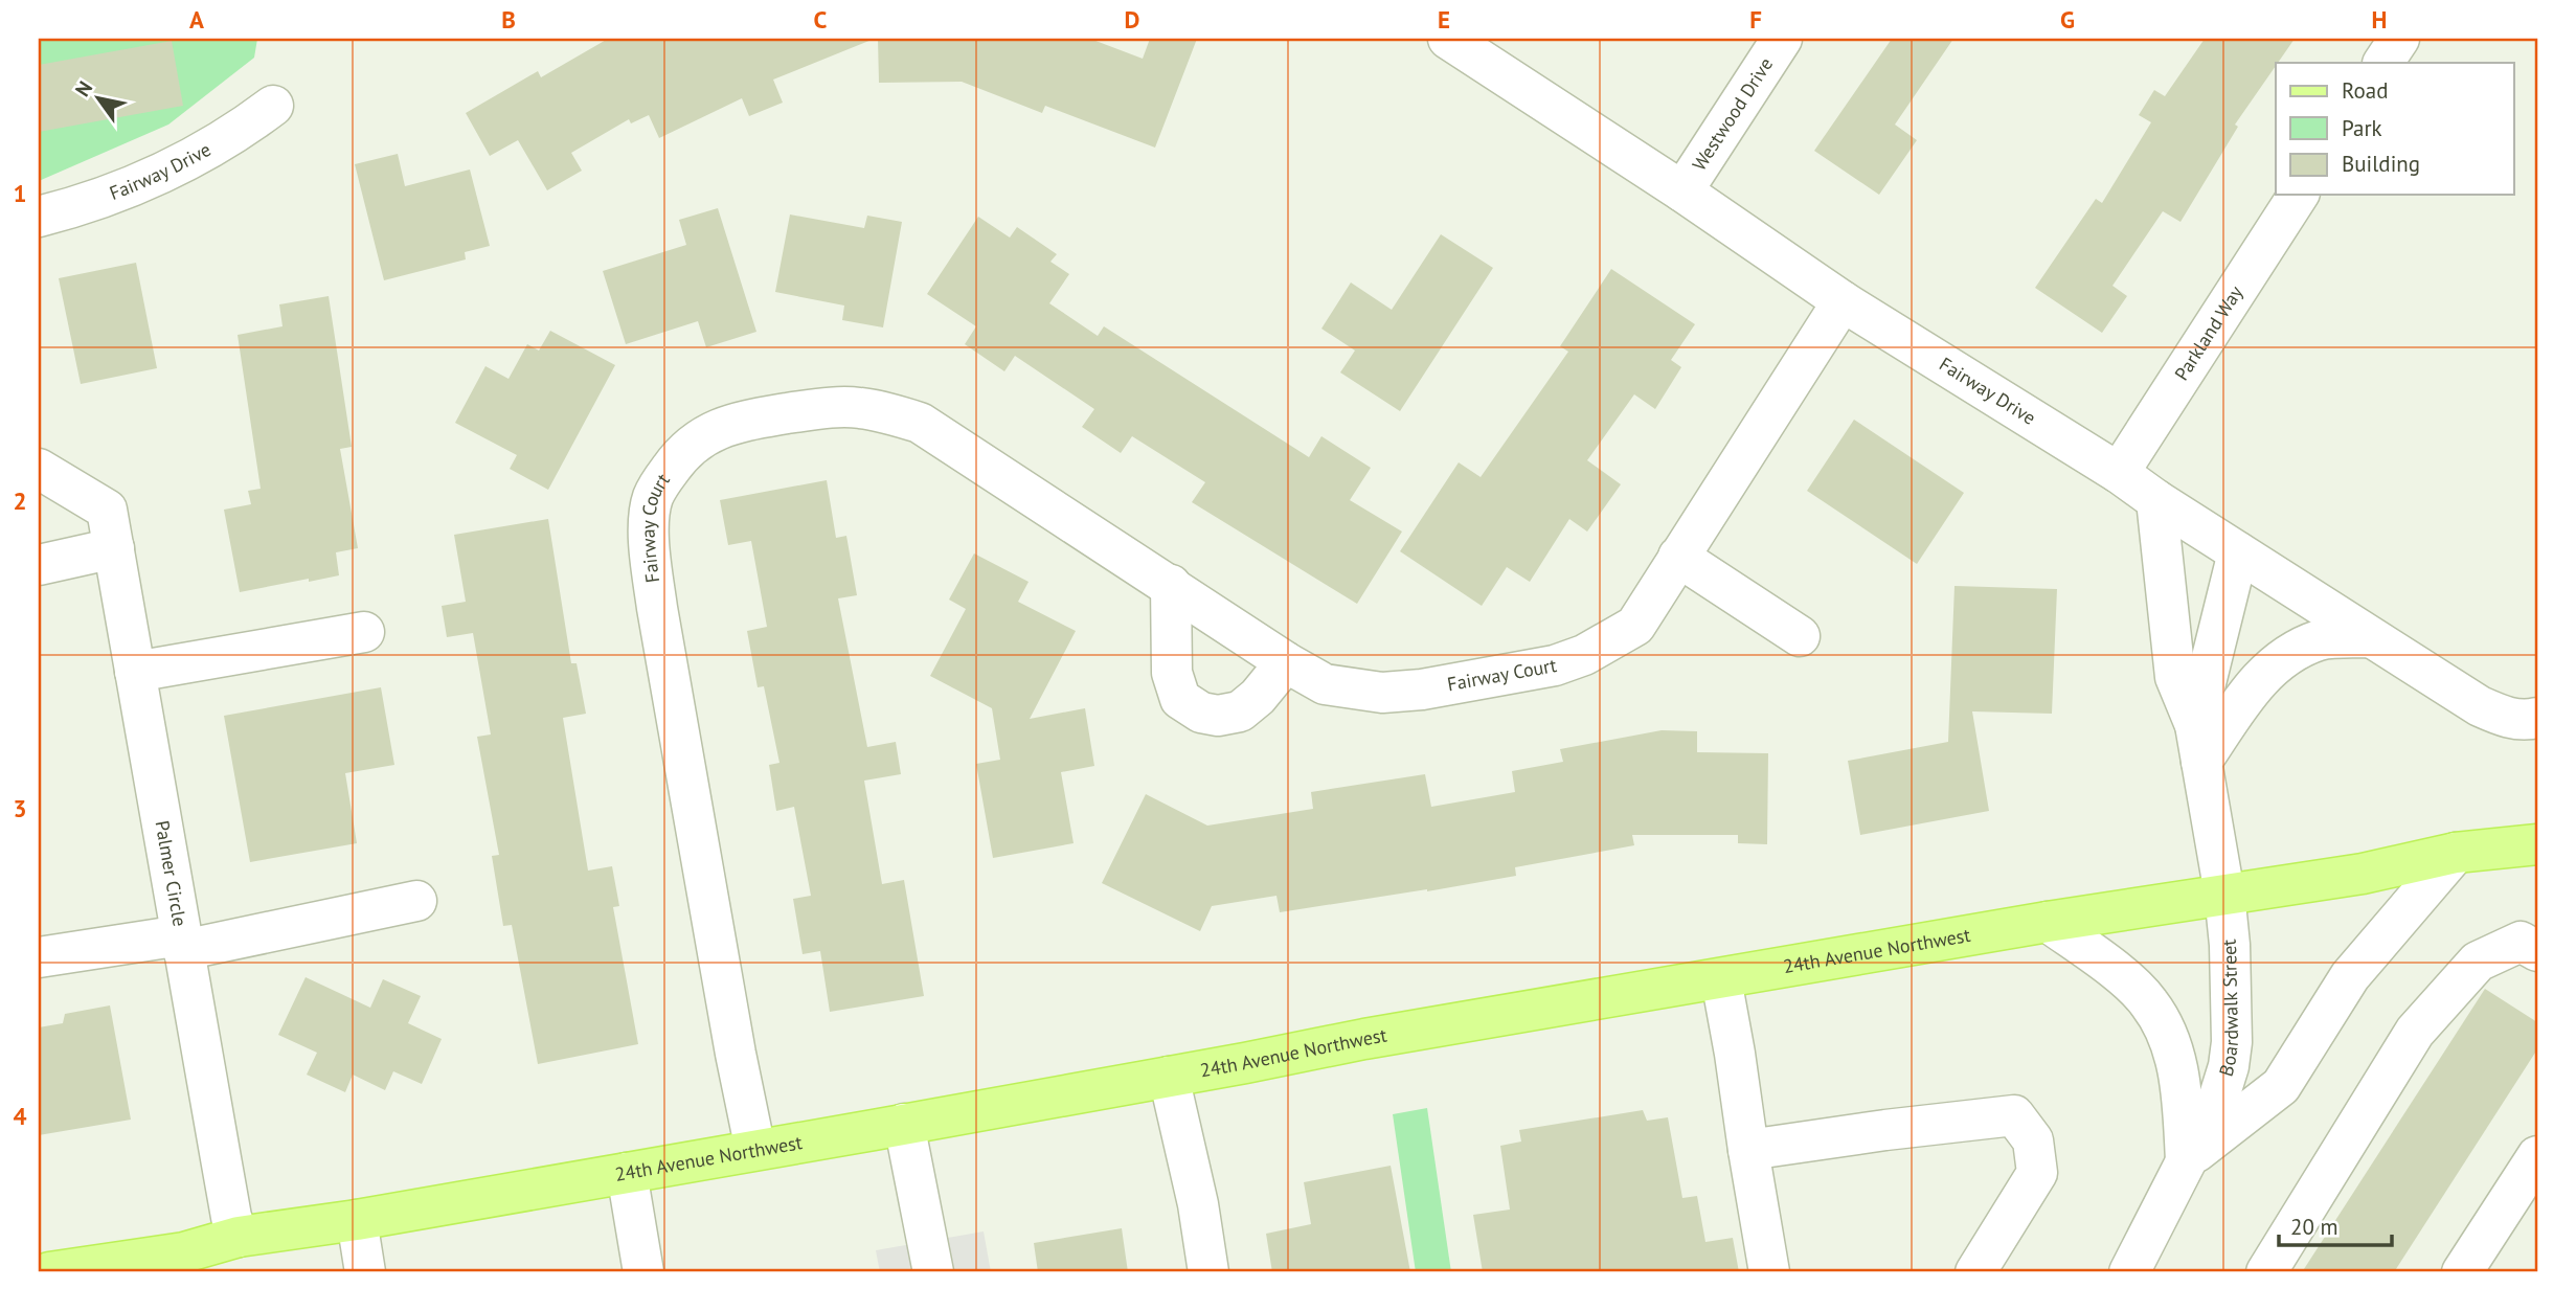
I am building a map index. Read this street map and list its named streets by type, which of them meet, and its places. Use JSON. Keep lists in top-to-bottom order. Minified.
{"streets":{"main road":["24th Avenue Northwest"],"street":["Westwood Drive","Fairway Drive","Parkland Way","Fairway Court","Palmer Circle","Boardwalk Street"]},"crossings":[["Westwood Drive","Fairway Drive"],["Fairway Drive","Parkland Way"],["Fairway Drive","Fairway Court"],["Fairway Court","24th Avenue Northwest"],["Palmer Circle","24th Avenue Northwest"],["24th Avenue Northwest","Boardwalk Street"]],"legend":["Road","Park","Building"],"scale_bar":"20 m","north":"top left","grid":{"columns":["A","B","C","D","E","F","G","H"],"rows":["1","2","3","4"]}}
